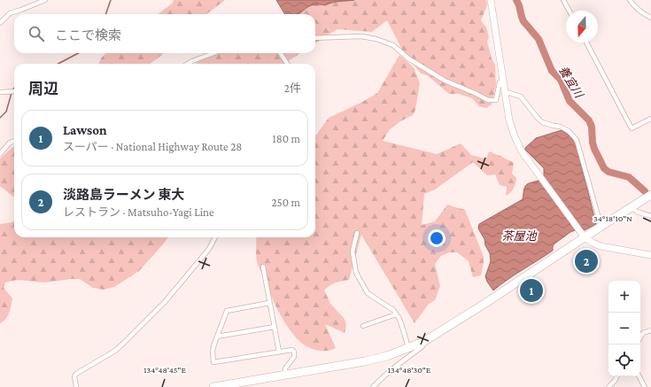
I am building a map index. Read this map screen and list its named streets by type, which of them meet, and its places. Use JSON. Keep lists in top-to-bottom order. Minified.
{"water":["養宜川","茶屋池"],"north":"bottom","page":{"search":"ここで検索","heading":["周辺","2件"],"list":[{"mark":"1","name":"Lawson","note":"スーパー · National Highway Route 28","value":"180 m"},{"mark":"2","name":"淡路島ラーメン 東大","note":"レストラン · Matsuho-Yagi Line","value":"250 m"}],"pins":["2","1"],"map_buttons":["+","−"]},"coordinates":["34°18'10\"N","134°48'45\"E","134°48'30\"E"]}
